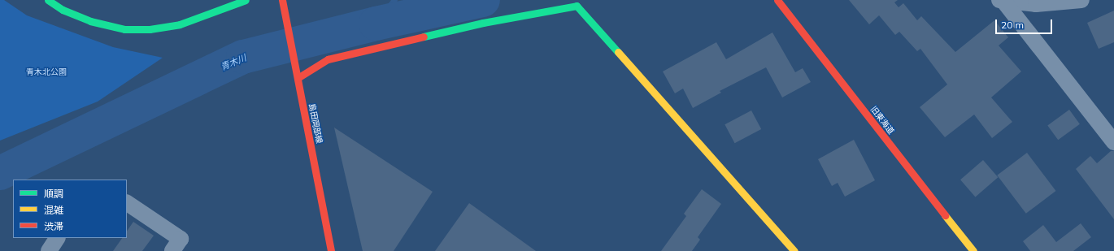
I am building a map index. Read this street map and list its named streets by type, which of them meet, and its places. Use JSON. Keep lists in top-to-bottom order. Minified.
{"streets":{"street":["旧東海道","島田岡部線"]},"water":["青木川"],"parks":["青木北公園"],"legend":["順調","混雑","渋滞"],"scale_bar":"20 m"}
